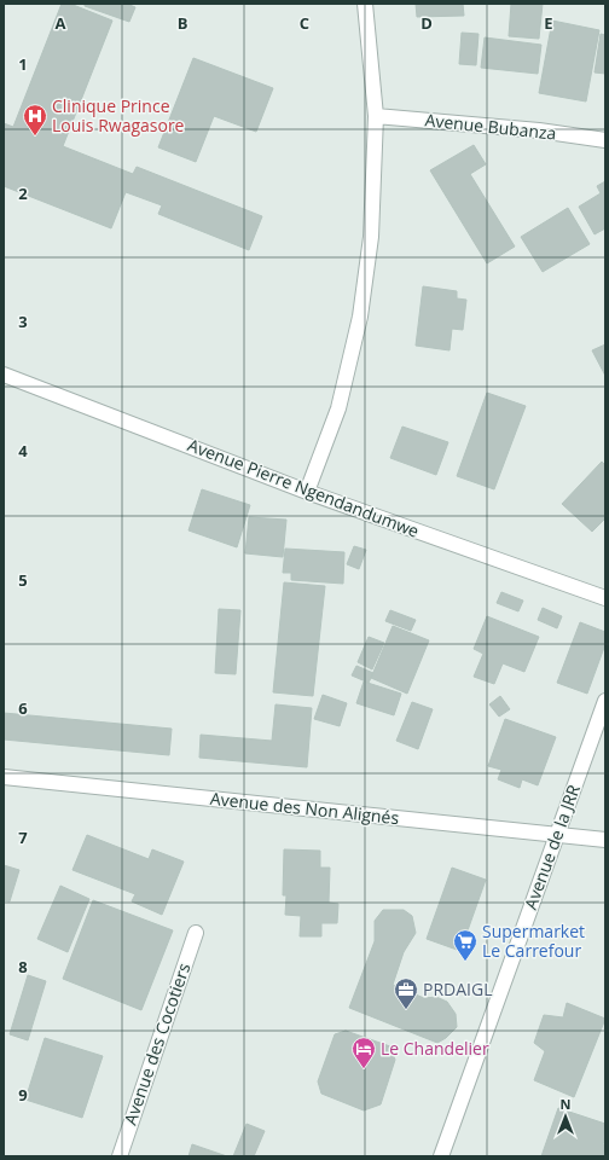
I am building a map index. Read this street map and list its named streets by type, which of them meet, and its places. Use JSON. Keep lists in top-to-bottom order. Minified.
{"streets":{"street":["Avenue Bubanza","Avenue Pierre Ngendandumwe","Avenue des Non Alignés","Avenue de la JRR","Avenue des Cocotiers"]},"crossings":[["Avenue des Non Alignés","Avenue de la JRR"]],"places":{"hospital":["Clinique Prince Louis Rwagasore"],"supermarket":["Supermarket Le Carrefour"],"office":["PRDAIGL"],"hotel":["Le Chandelier"]},"north":"top","grid":{"columns":["A","B","C","D","E"],"rows":["1","2","3","4","5","6","7","8","9"]}}
